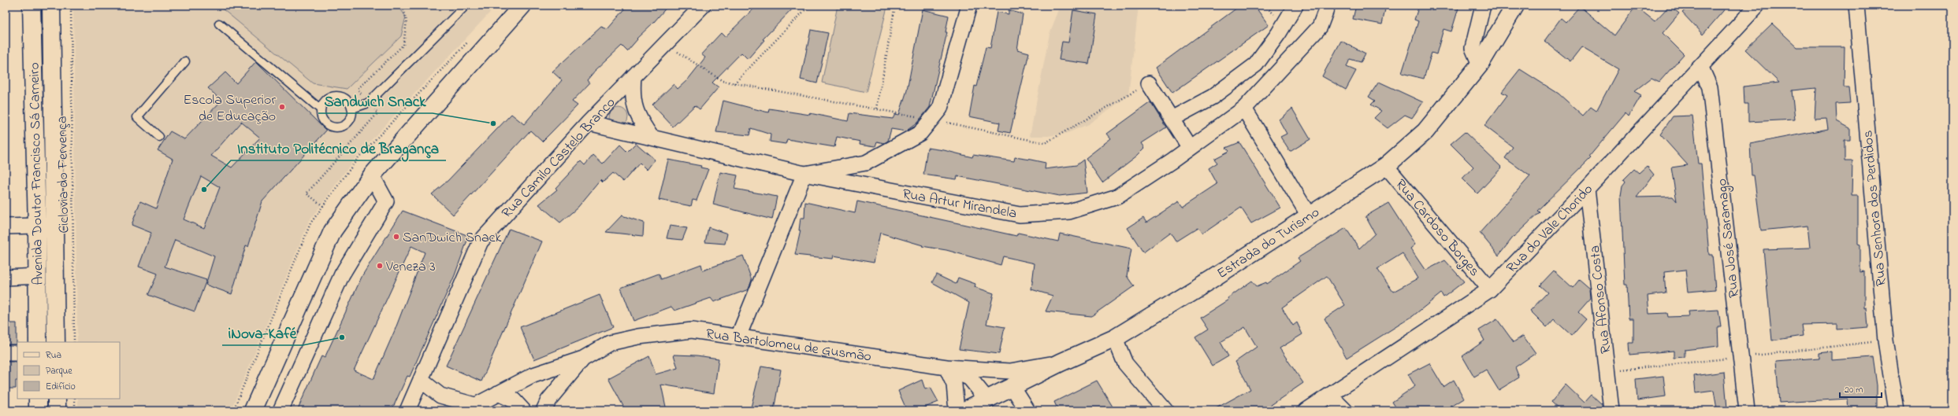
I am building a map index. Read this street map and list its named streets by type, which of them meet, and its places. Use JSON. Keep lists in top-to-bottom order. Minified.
{"streets":{"main road":["Avenida Doutor Francisco Sá Carneiro","Estrada do Turismo"],"street":["Rua Camilo Castelo Branco","Rua Artur Mirandela","Rua Senhora dos Perdidos","Rua Cardoso Borges","Rua do Vale Chorido","Rua José Saramago","Rua Afonso Costa","Rua Bartolomeu de Gusmão"],"path":["Ciclovia do Fervença"]},"crossings":[["Rua Camilo Castelo Branco","Rua Artur Mirandela"],["Rua Cardoso Borges","Rua do Vale Chorido"],["Rua Cardoso Borges","Estrada do Turismo"],["Rua do Vale Chorido","Rua José Saramago"],["Rua do Vale Chorido","Rua Afonso Costa"],["Estrada do Turismo","Rua Bartolomeu de Gusmão"]],"places":["Escola Superior de Educação","Sandwich Snack","Instituto Politécnico de Bragança","SanDwich Snack","Veneza 3","iNova-Kafé"],"legend":["Rua","Parque","Edifício"],"scale_bar":"20 m"}
